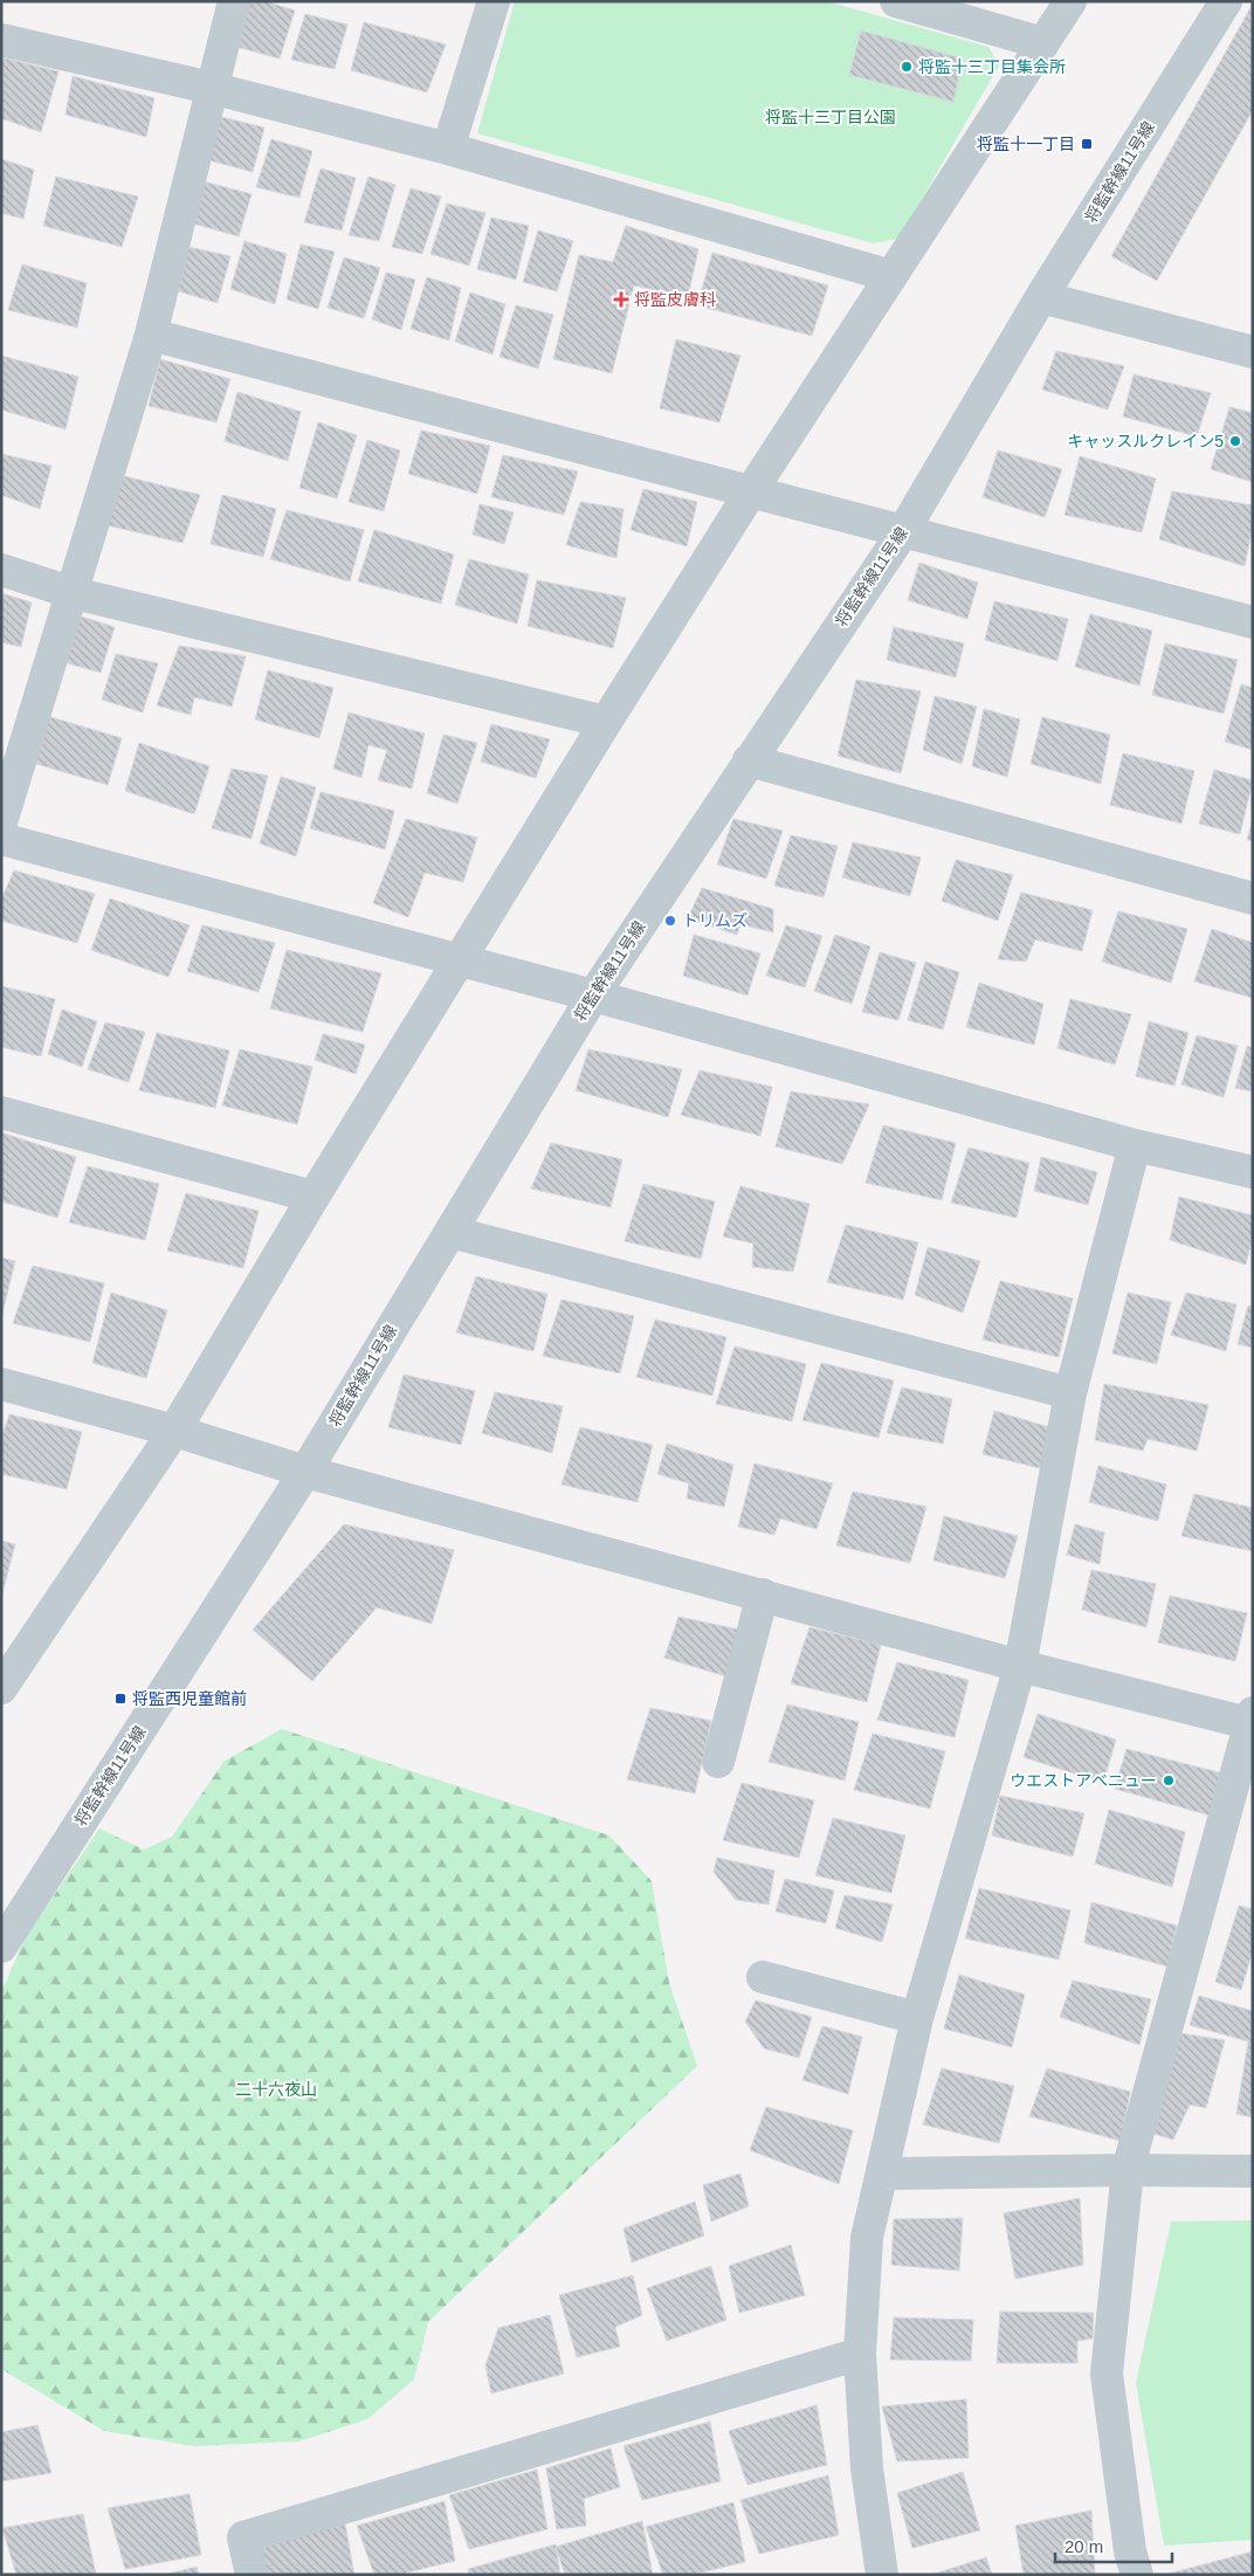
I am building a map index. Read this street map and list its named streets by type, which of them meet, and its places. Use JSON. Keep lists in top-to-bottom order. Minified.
{"streets":{"street":["将監幹線11号線"]},"parks":["将監十三丁目公園","二十六夜山"],"places":{"other":["将監十三丁目集会所","キャッスルクレイン5","トリムズ","ウエストアベニュー"],"transit":["将監十一丁目","将監西児童館前"],"health":["将監皮膚科"]},"scale_bar":"20 m"}
